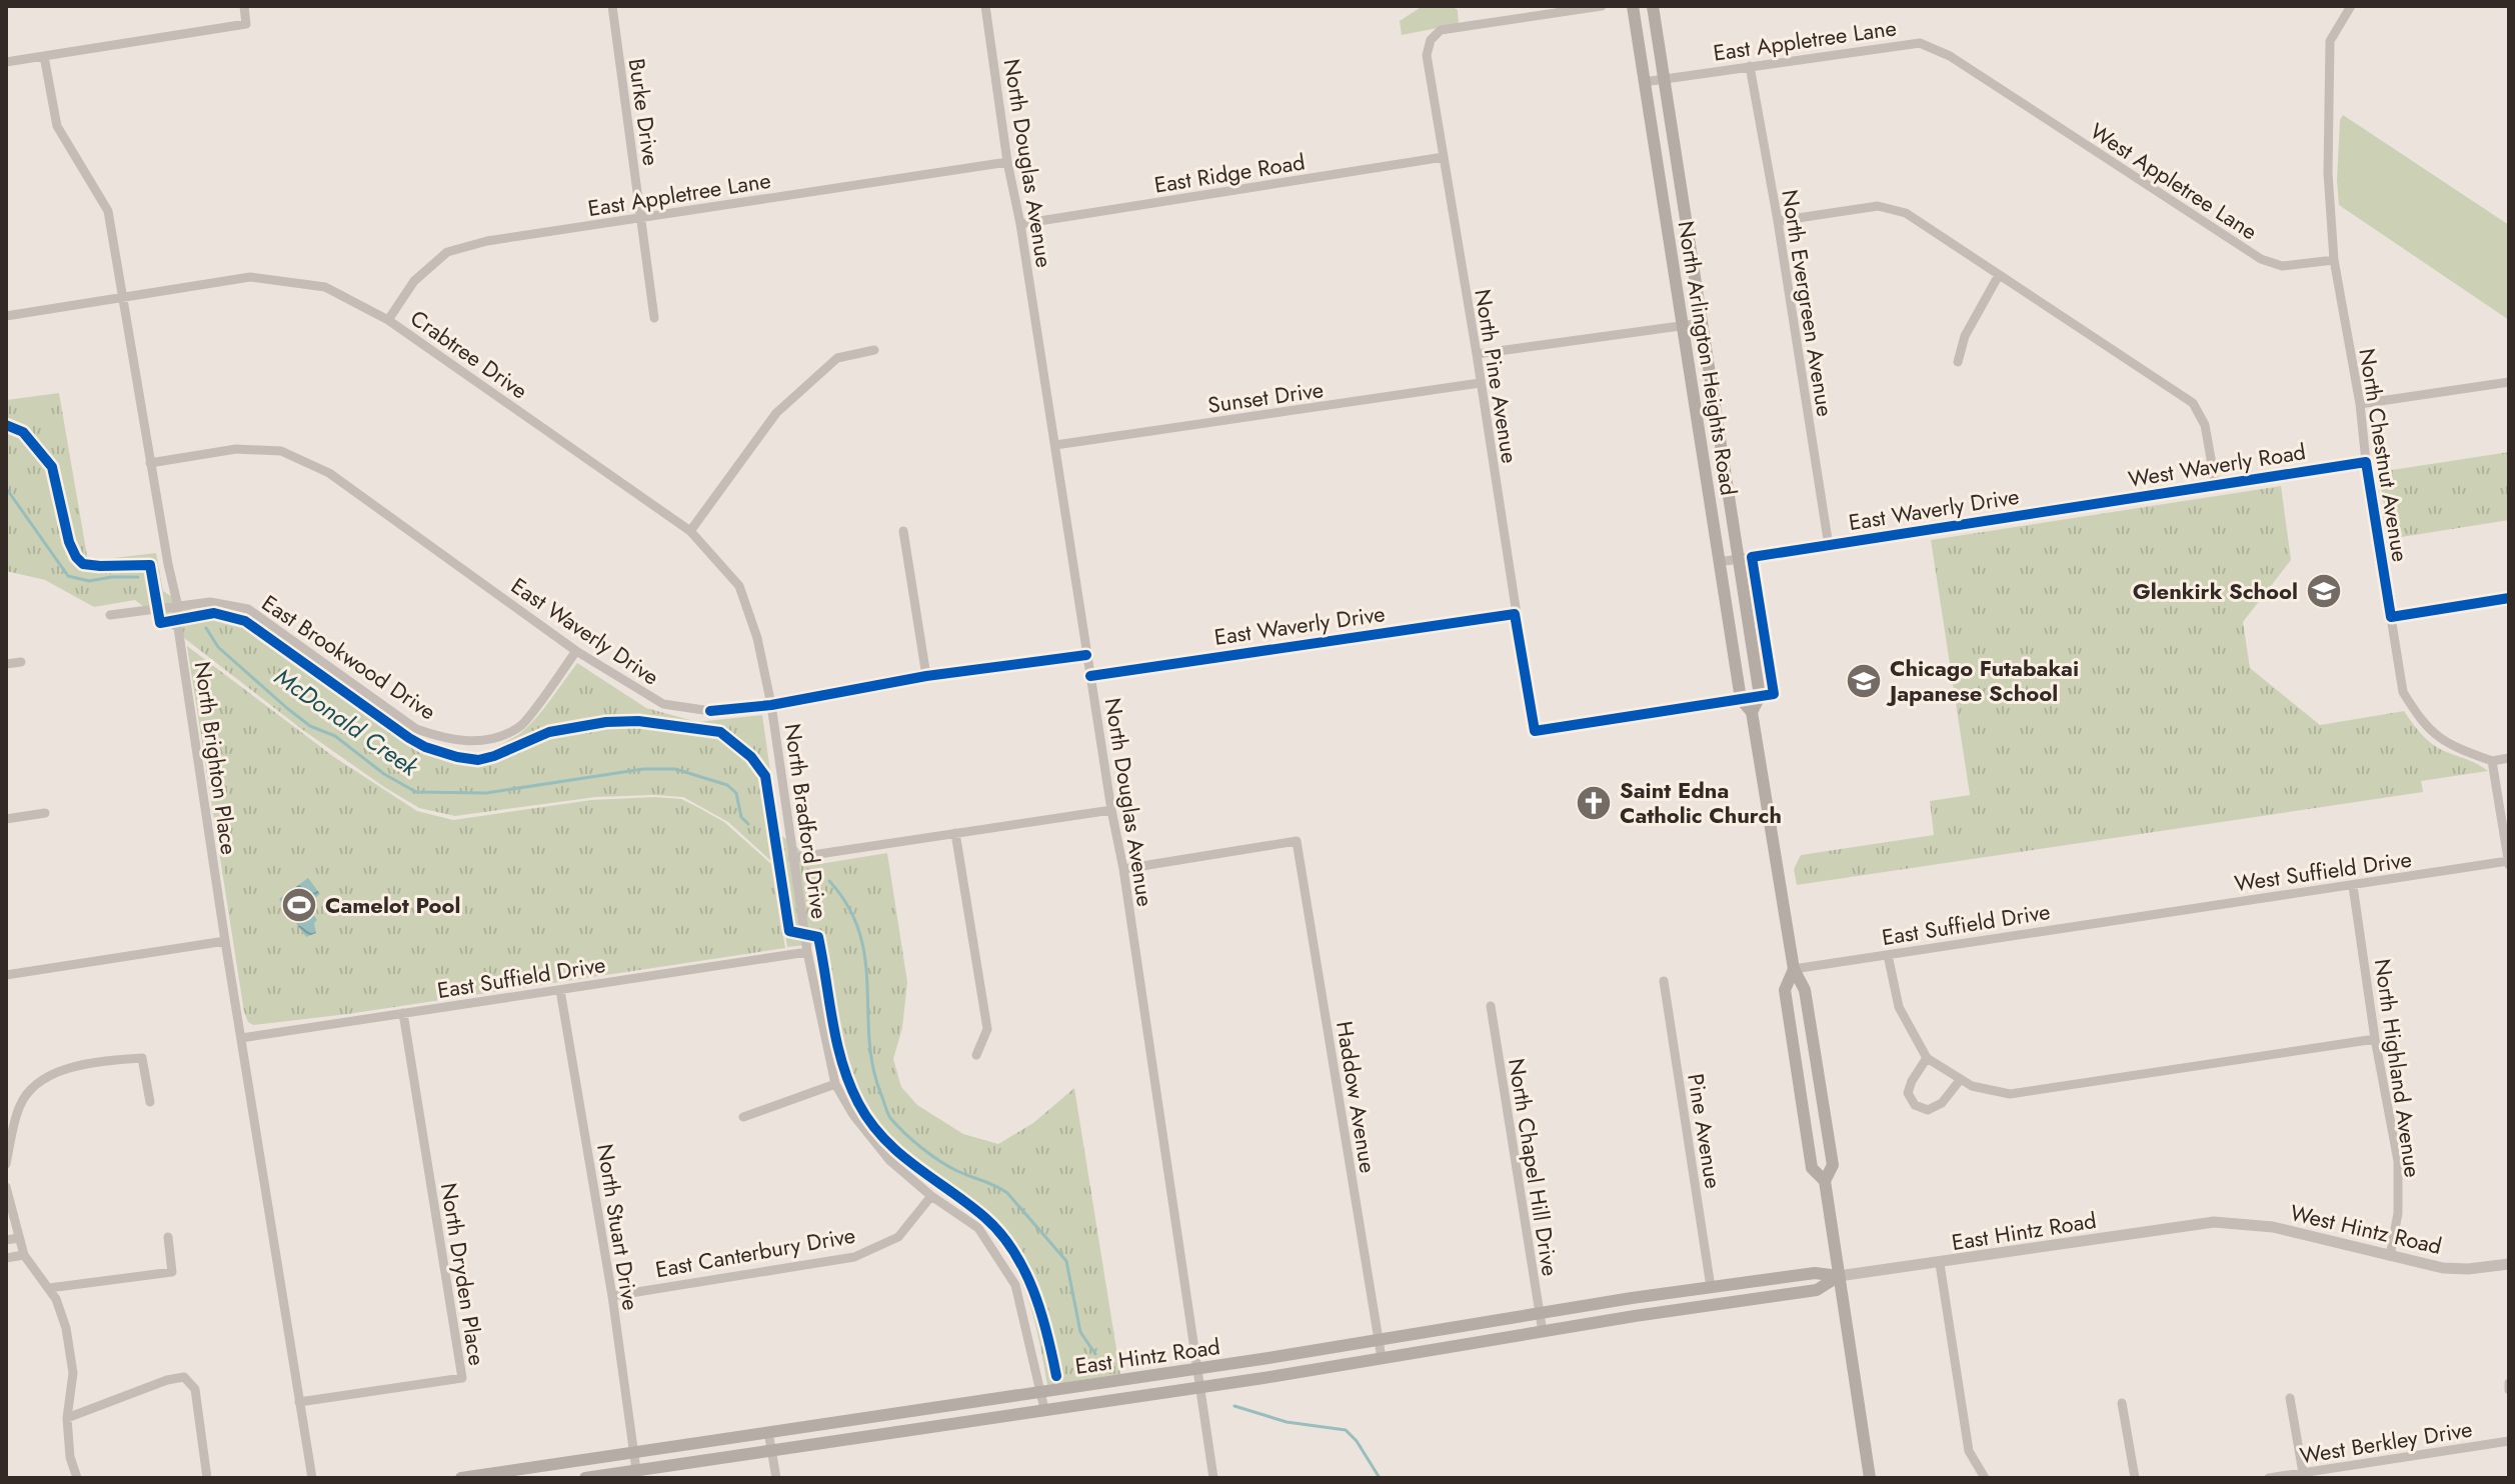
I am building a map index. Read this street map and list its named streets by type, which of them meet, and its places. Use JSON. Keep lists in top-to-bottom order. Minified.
{"streets":{"main road":["North Arlington Heights Road","East Hintz Road"],"street":["East Appletree Lane","Burke Drive","North Douglas Avenue","East Ridge Road","West Appletree Lane","North Evergreen Avenue","Crabtree Drive","North Pine Avenue","Sunset Drive","North Chestnut Avenue","West Waverly Road","East Waverly Drive","East Brookwood Drive","North Brighton Place","North Bradford Drive","West Suffield Drive","East Suffield Drive","North Highland Avenue","Haddow Avenue","Pine Avenue","North Chapel Hill Drive","North Stuart Drive","West Hintz Road","East Canterbury Drive","North Dryden Place","West Berkley Drive"]},"crossings":[["East Appletree Lane","Burke Drive"],["East Appletree Lane","North Douglas Avenue"],["East Appletree Lane","West Appletree Lane"],["East Appletree Lane","North Evergreen Avenue"],["East Appletree Lane","Crabtree Drive"],["East Appletree Lane","North Arlington Heights Road"],["North Douglas Avenue","East Ridge Road"],["North Douglas Avenue","Sunset Drive"],["North Douglas Avenue","East Waverly Drive"],["North Douglas Avenue","Haddow Avenue"],["North Douglas Avenue","East Hintz Road"],["East Ridge Road","North Pine Avenue"],["West Appletree Lane","North Chestnut Avenue"],["North Evergreen Avenue","East Waverly Drive"],["Crabtree Drive","East Waverly Drive"],["Crabtree Drive","North Brighton Place"],["Crabtree Drive","North Bradford Drive"],["North Arlington Heights Road","East Waverly Drive"],["North Arlington Heights Road","East Suffield Drive"],["North Arlington Heights Road","East Hintz Road"],["North Pine Avenue","Sunset Drive"],["North Pine Avenue","East Waverly Drive"],["North Chestnut Avenue","West Waverly Road"],["West Waverly Road","East Waverly Drive"],["East Waverly Drive","East Brookwood Drive"],["East Waverly Drive","North Brighton Place"],["East Waverly Drive","North Bradford Drive"],["East Brookwood Drive","North Brighton Place"],["North Brighton Place","East Suffield Drive"],["North Brighton Place","North Dryden Place"],["North Bradford Drive","East Suffield Drive"],["North Bradford Drive","East Hintz Road"],["North Bradford Drive","East Canterbury Drive"],["West Suffield Drive","East Suffield Drive"],["West Suffield Drive","North Highland Avenue"],["East Suffield Drive","North Stuart Drive"],["East Suffield Drive","North Dryden Place"],["North Highland Avenue","West Hintz Road"],["Haddow Avenue","East Hintz Road"],["Pine Avenue","East Hintz Road"],["North Chapel Hill Drive","East Hintz Road"],["North Stuart Drive","East Hintz Road"],["North Stuart Drive","East Canterbury Drive"],["West Hintz Road","East Hintz Road"]],"water":["McDonald Creek"],"places":{"school or university":["Glenkirk School","Chicago Futabakai Japanese School"],"church":["Saint Edna Catholic Church"],"sports":["Camelot Pool"]}}
